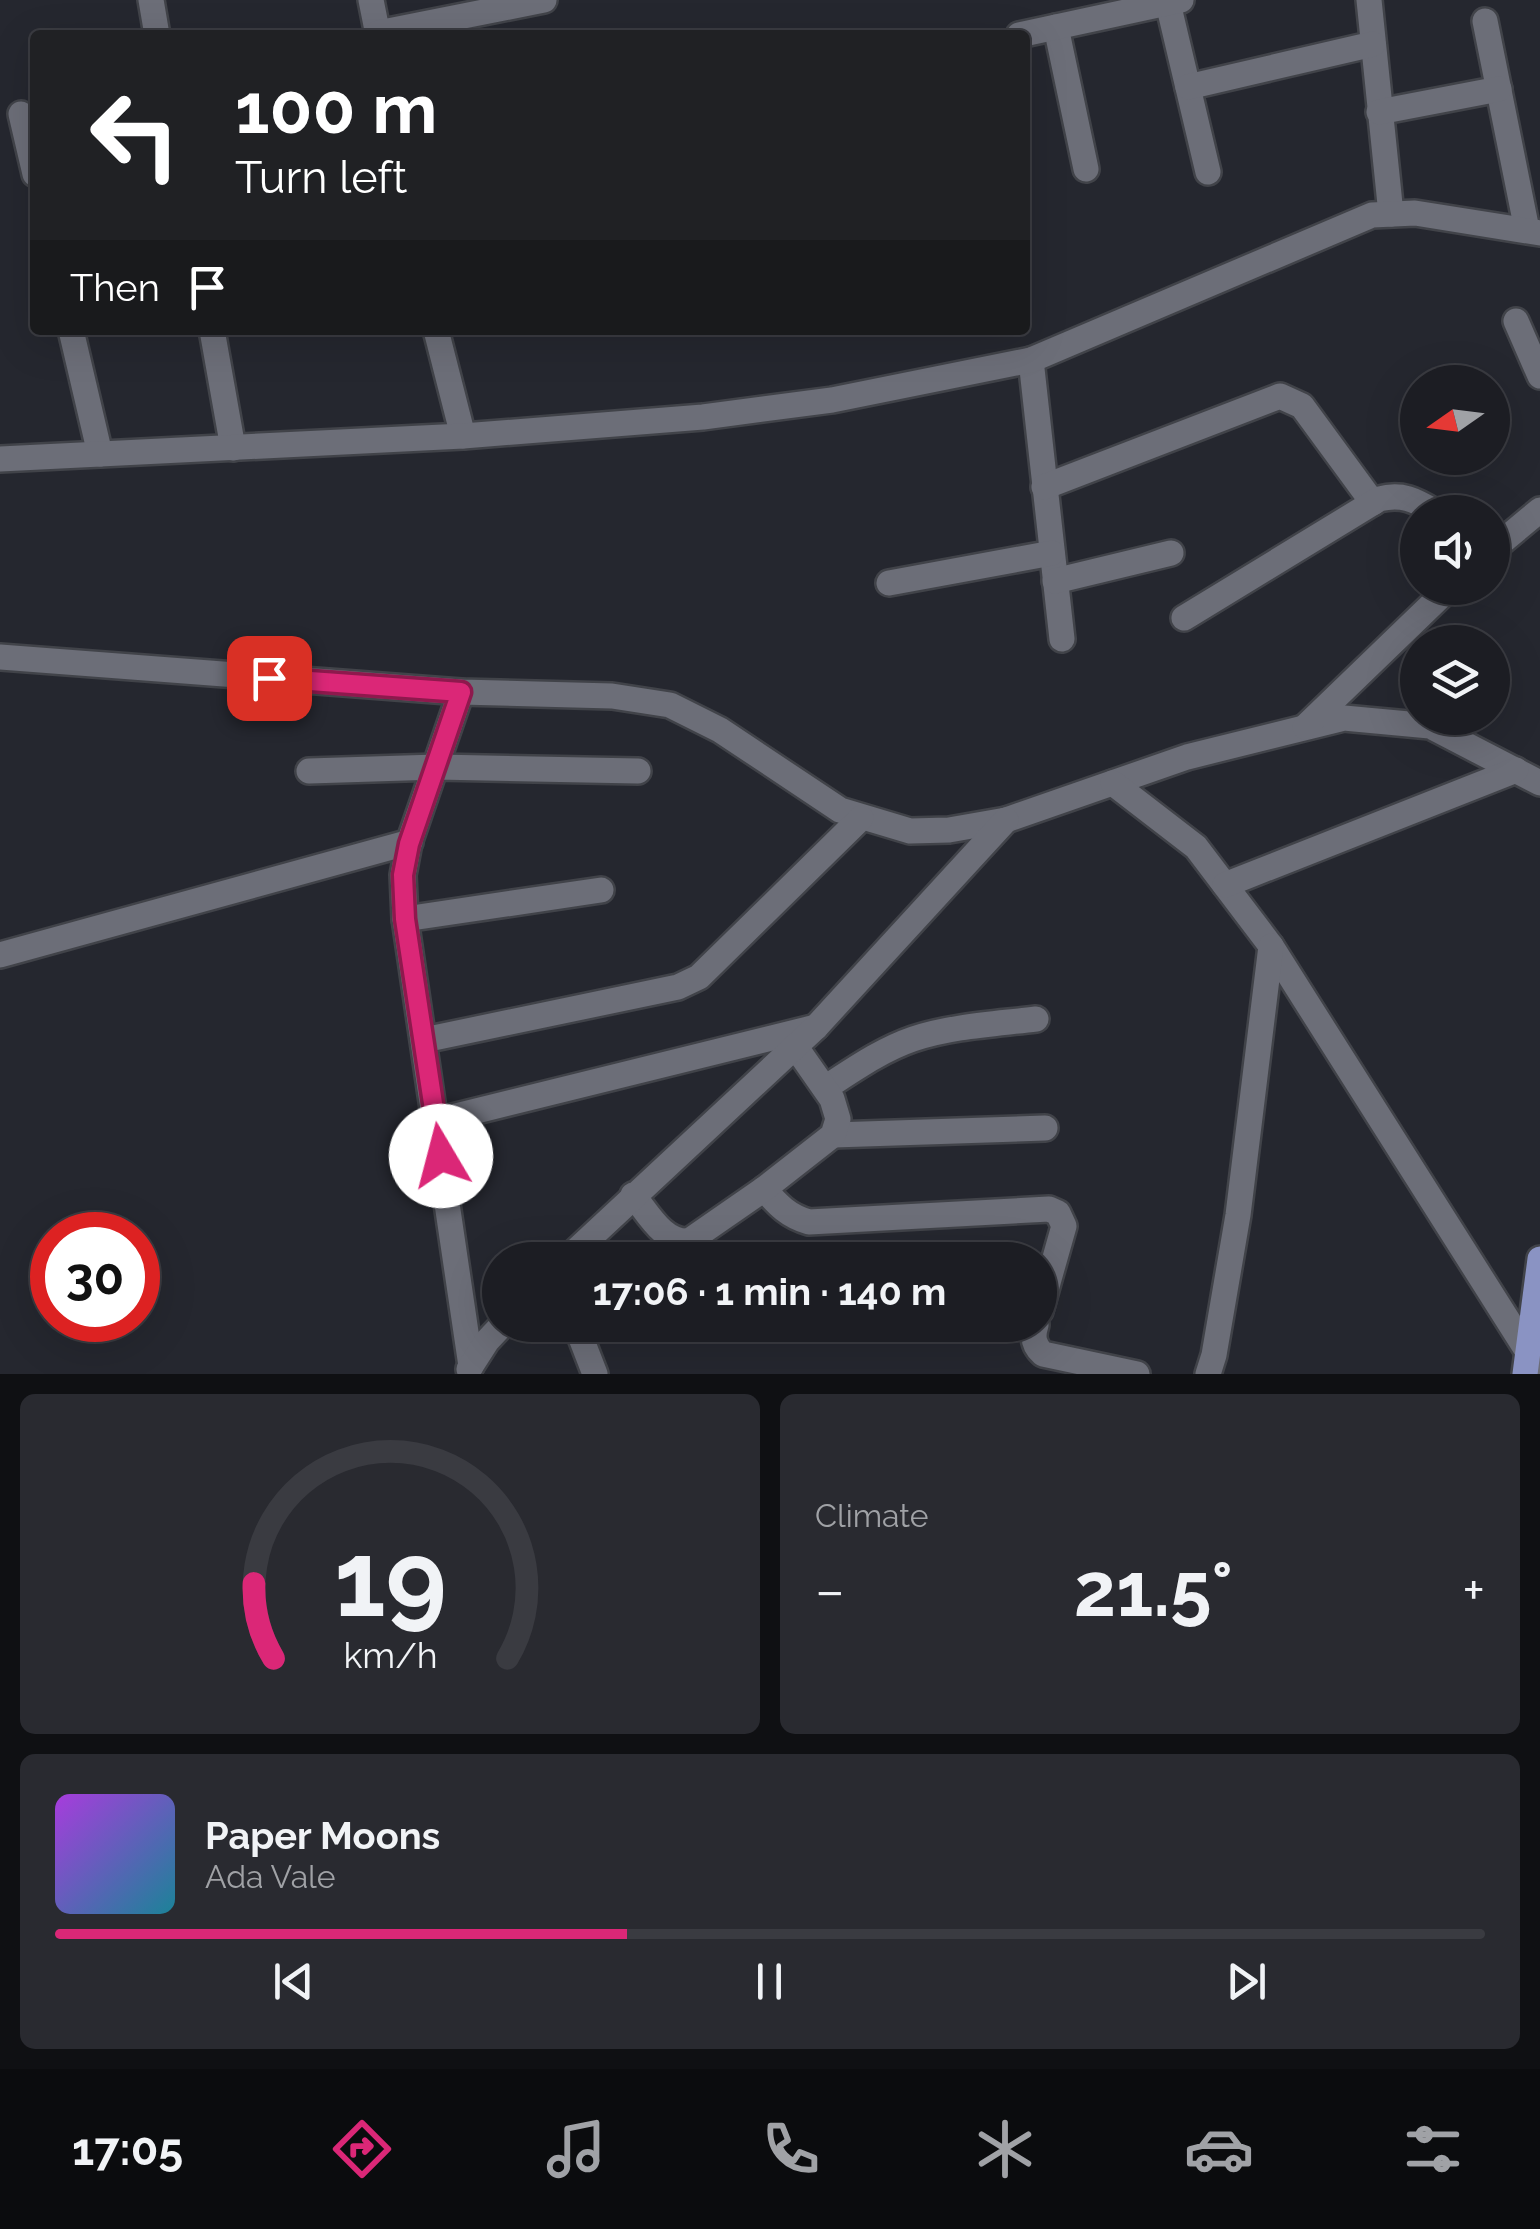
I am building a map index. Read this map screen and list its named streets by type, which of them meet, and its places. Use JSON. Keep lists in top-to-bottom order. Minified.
{"north":"left","page":{"turn":["100 m","Turn left"],"then":"Then","limit":"30","trip":"17:06 · 1 min · 140 m","tile":"Climate","heat":["−","21.5°","+"],"song":["Paper Moons","Ada Vale"],"tabs":"17:05","gauge":["19","km/h"]}}
